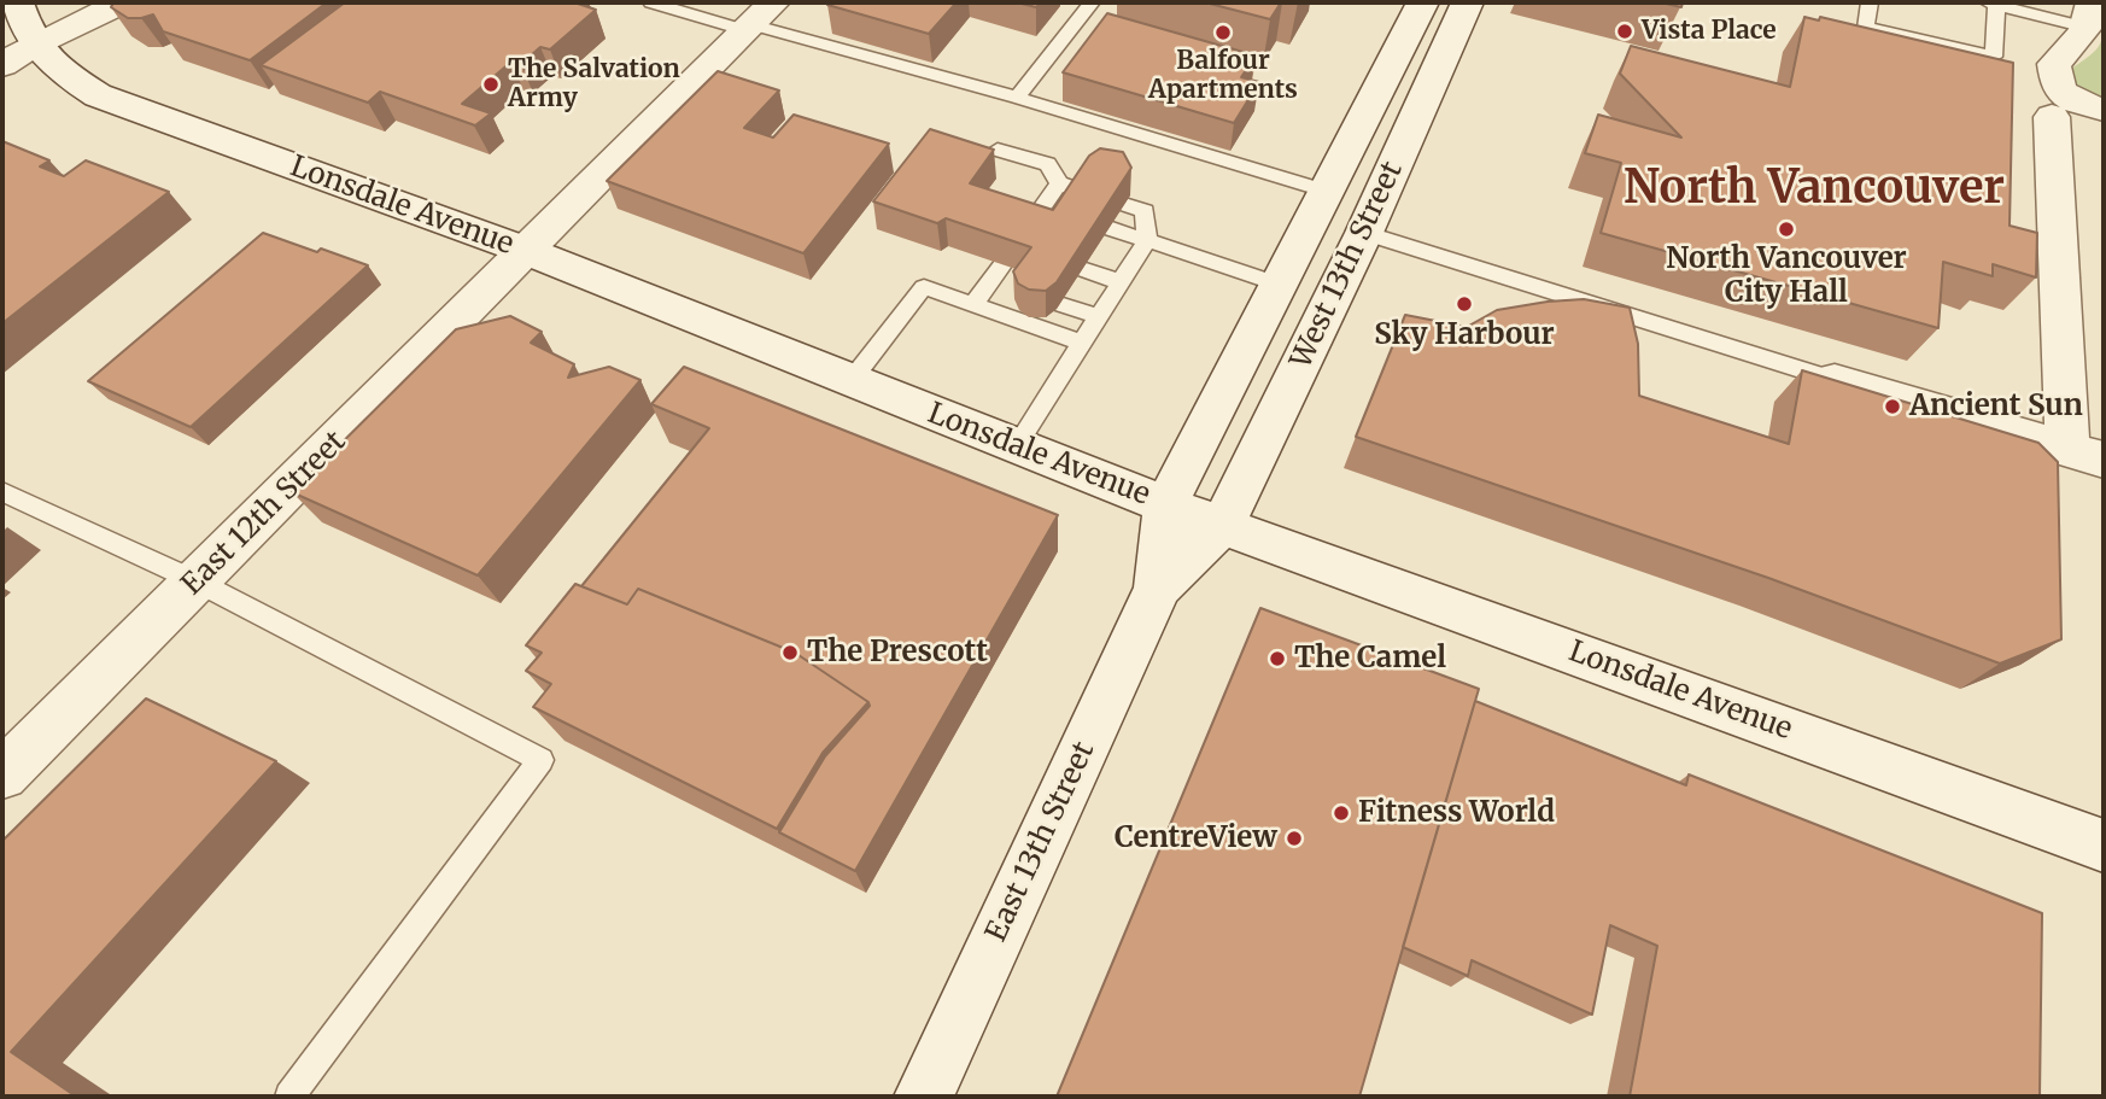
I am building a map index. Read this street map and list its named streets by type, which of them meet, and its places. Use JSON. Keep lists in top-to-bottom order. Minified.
{"streets":{"main road":["Lonsdale Avenue","West 13th Street","East 12th Street","East 13th Street"]},"crossings":[["Lonsdale Avenue","West 13th Street"],["Lonsdale Avenue","East 12th Street"],["Lonsdale Avenue","East 13th Street"],["West 13th Street","East 13th Street"]],"districts":["North Vancouver"],"places":["Vista Place","Balfour Apartments","The Salvation Army","North Vancouver City Hall","Sky Harbour","Ancient Sun","The Prescott","The Camel","Fitness World","CentreView"]}
